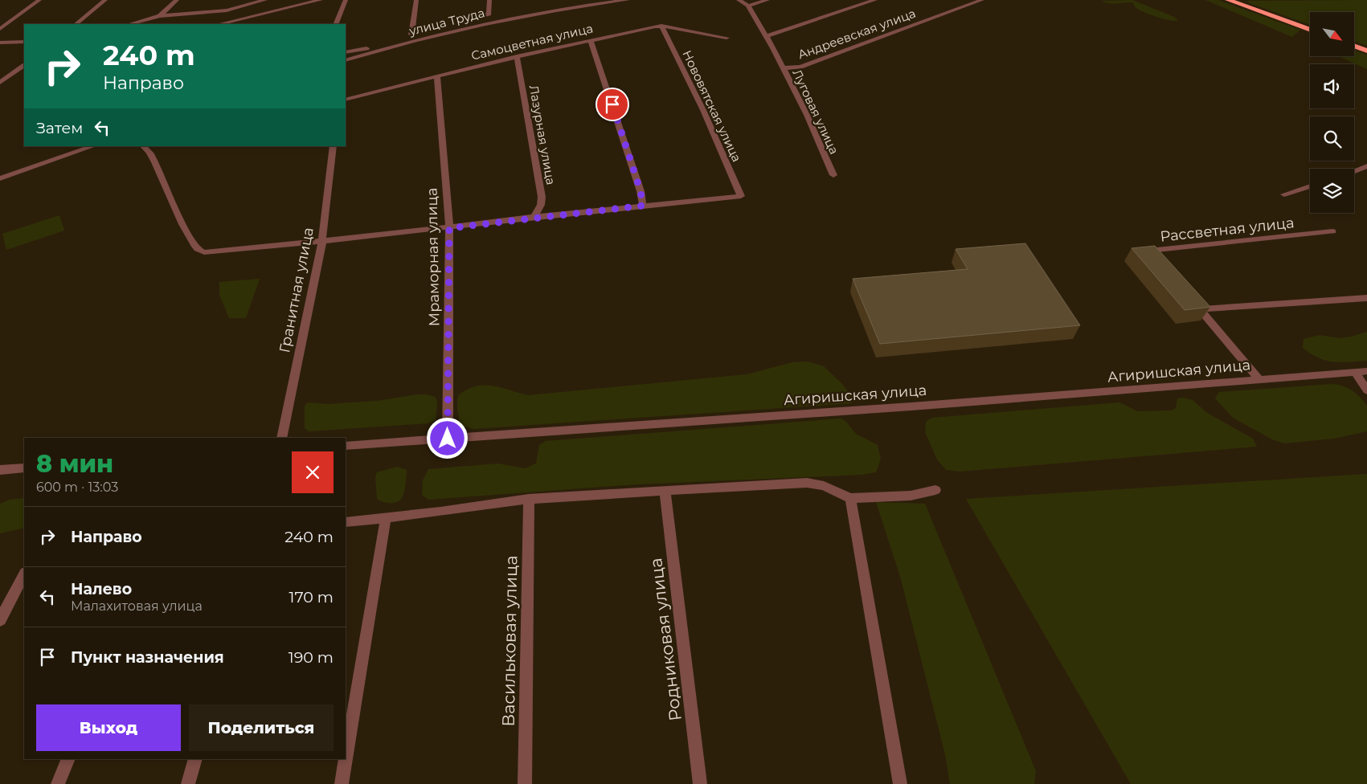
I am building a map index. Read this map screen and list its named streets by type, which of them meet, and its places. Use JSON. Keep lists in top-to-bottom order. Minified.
{"streets":{"street":["улица Труда","Андреевская улица","Самоцветная улица","Нововятская улица","Луговая улица","Лазурная улица","Рассветная улица","Мраморная улица","Гранитная улица","Агиришская улица","Родниковая улица","Васильковая улица"]},"crossings":[["Андреевская улица","Луговая улица"],["Самоцветная улица","Нововятская улица"],["Самоцветная улица","Лазурная улица"],["Самоцветная улица","Мраморная улица"],["Мраморная улица","Агиришская улица"]],"north":"bottom right","page":{"turn":["240 m","Направо"],"then":"Затем","heading":["8 мин","600 m · 13:03"],"list":[{"name":"Направо","value":"240 m"},{"name":"Налево","note":"Малахитовая улица","value":"170 m"},{"name":"Пункт назначения","value":"190 m"}],"buttons":["Выход","Поделиться"]}}
